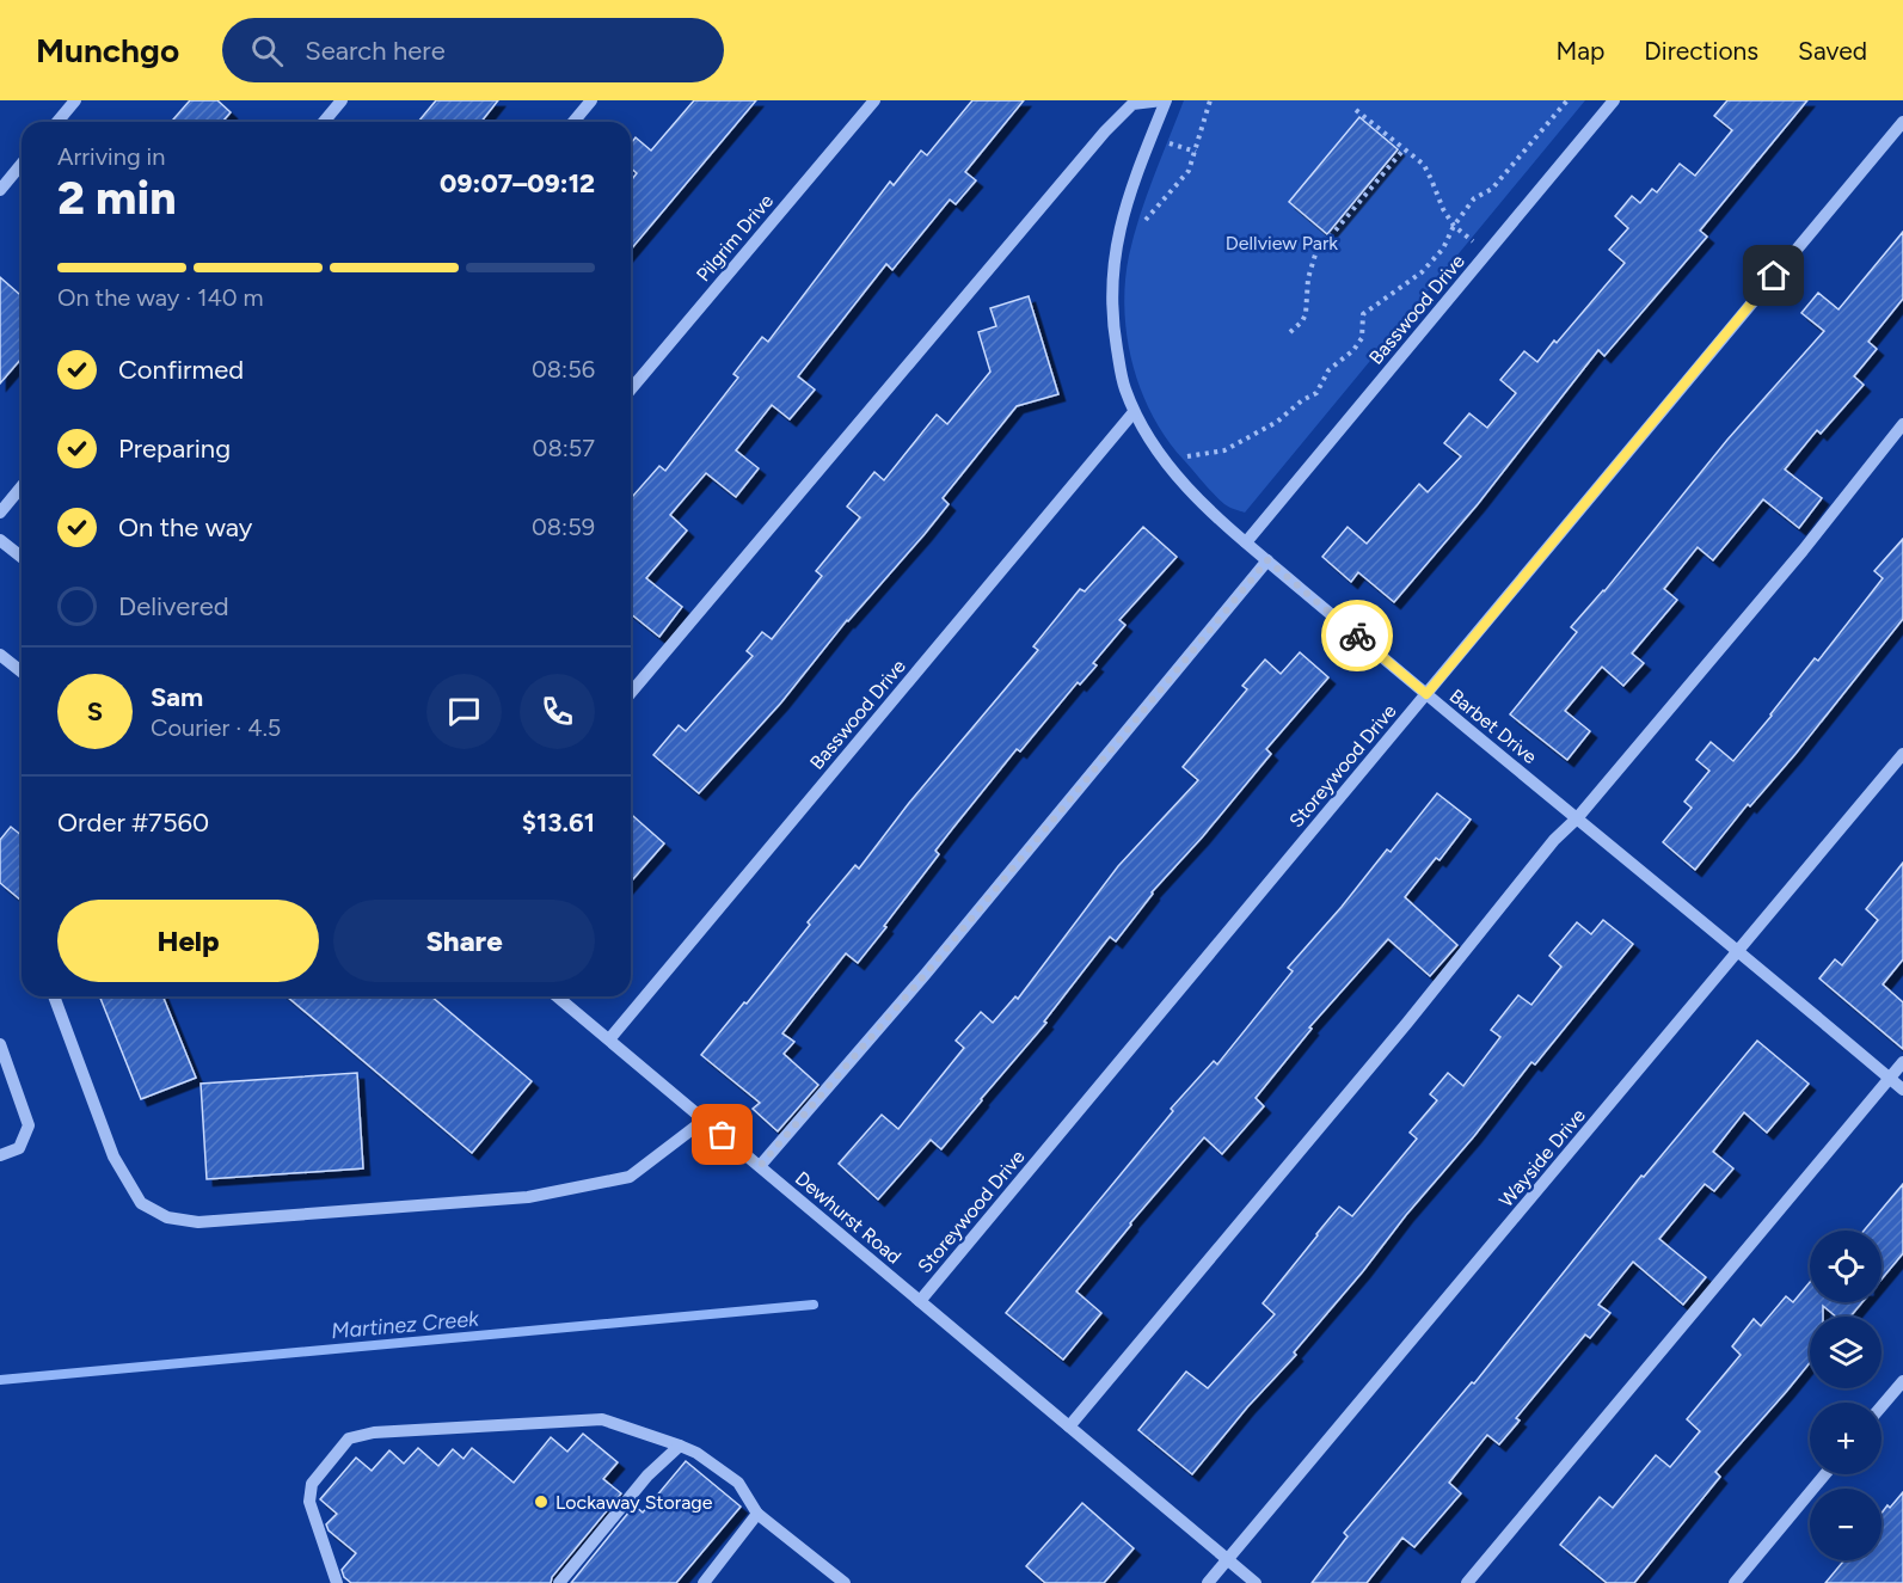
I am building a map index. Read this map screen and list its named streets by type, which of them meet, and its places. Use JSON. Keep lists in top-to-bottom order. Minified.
{"streets":{"street":["Pilgrim Drive","Basswood Drive","Barbet Drive","Storeywood Drive","Wayside Drive","Dewhurst Road"]},"crossings":[["Basswood Drive","Barbet Drive"],["Basswood Drive","Dewhurst Road"],["Barbet Drive","Storeywood Drive"],["Barbet Drive","Wayside Drive"],["Storeywood Drive","Dewhurst Road"],["Wayside Drive","Dewhurst Road"]],"water":["Martinez Creek"],"parks":["Dellview Park"],"places":["Lockaway Storage"],"page":{"header":"Munchgo","search":"Search here","nav":["Map","Directions","Saved"],"heading":["2 min","Arriving in","09:07–09:12"],"panel":["Sam","Courier · 4.5","Order #7560","$13.61"],"bar":"On the way · 140 m","list":[["Confirmed","08:56"],["Preparing","08:57"],["On the way","08:59"],"Delivered"],"round":"S","buttons":["Help","Share"],"map_buttons":["+","−"]}}
